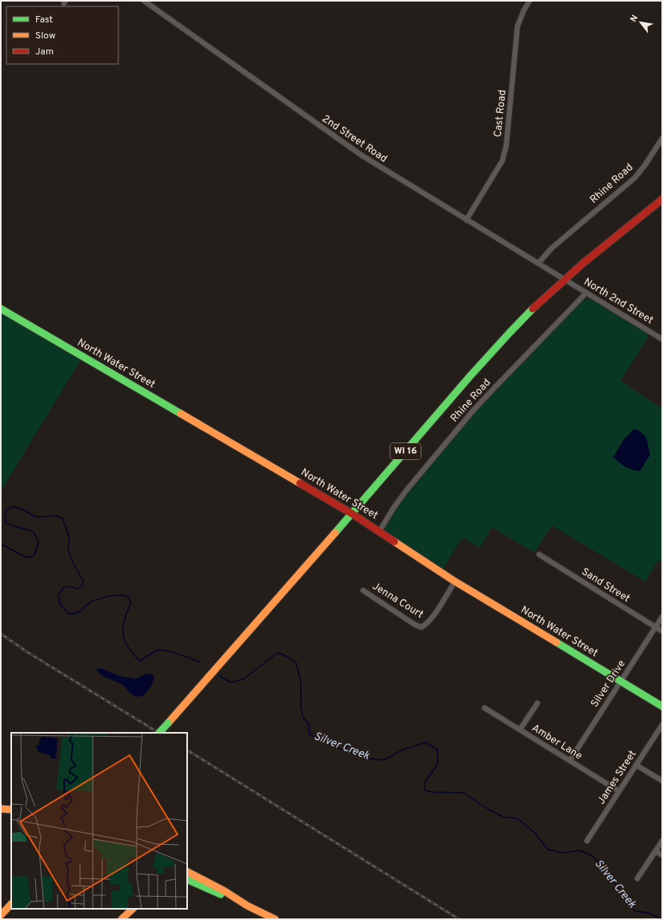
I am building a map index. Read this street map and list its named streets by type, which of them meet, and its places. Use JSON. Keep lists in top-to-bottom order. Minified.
{"streets":{"main road":["North Water Street","WI 16"],"street":["Cast Road","2nd Street Road","Rhine Road","North 2nd Street","Sand Street","Jenna Court","Silver Drive","Amber Lane","James Street"]},"crossings":[["Cast Road","2nd Street Road"],["2nd Street Road","Rhine Road"],["2nd Street Road","North 2nd Street"],["2nd Street Road","WI 16"],["Rhine Road","North 2nd Street"],["Rhine Road","North Water Street"],["North 2nd Street","WI 16"],["North Water Street","WI 16"],["North Water Street","Jenna Court"],["North Water Street","Silver Drive"],["Sand Street","Silver Drive"],["Silver Drive","Amber Lane"],["Amber Lane","James Street"]],"water":["Silver Creek"],"legend":["Fast","Slow","Jam"],"north":"top left"}
